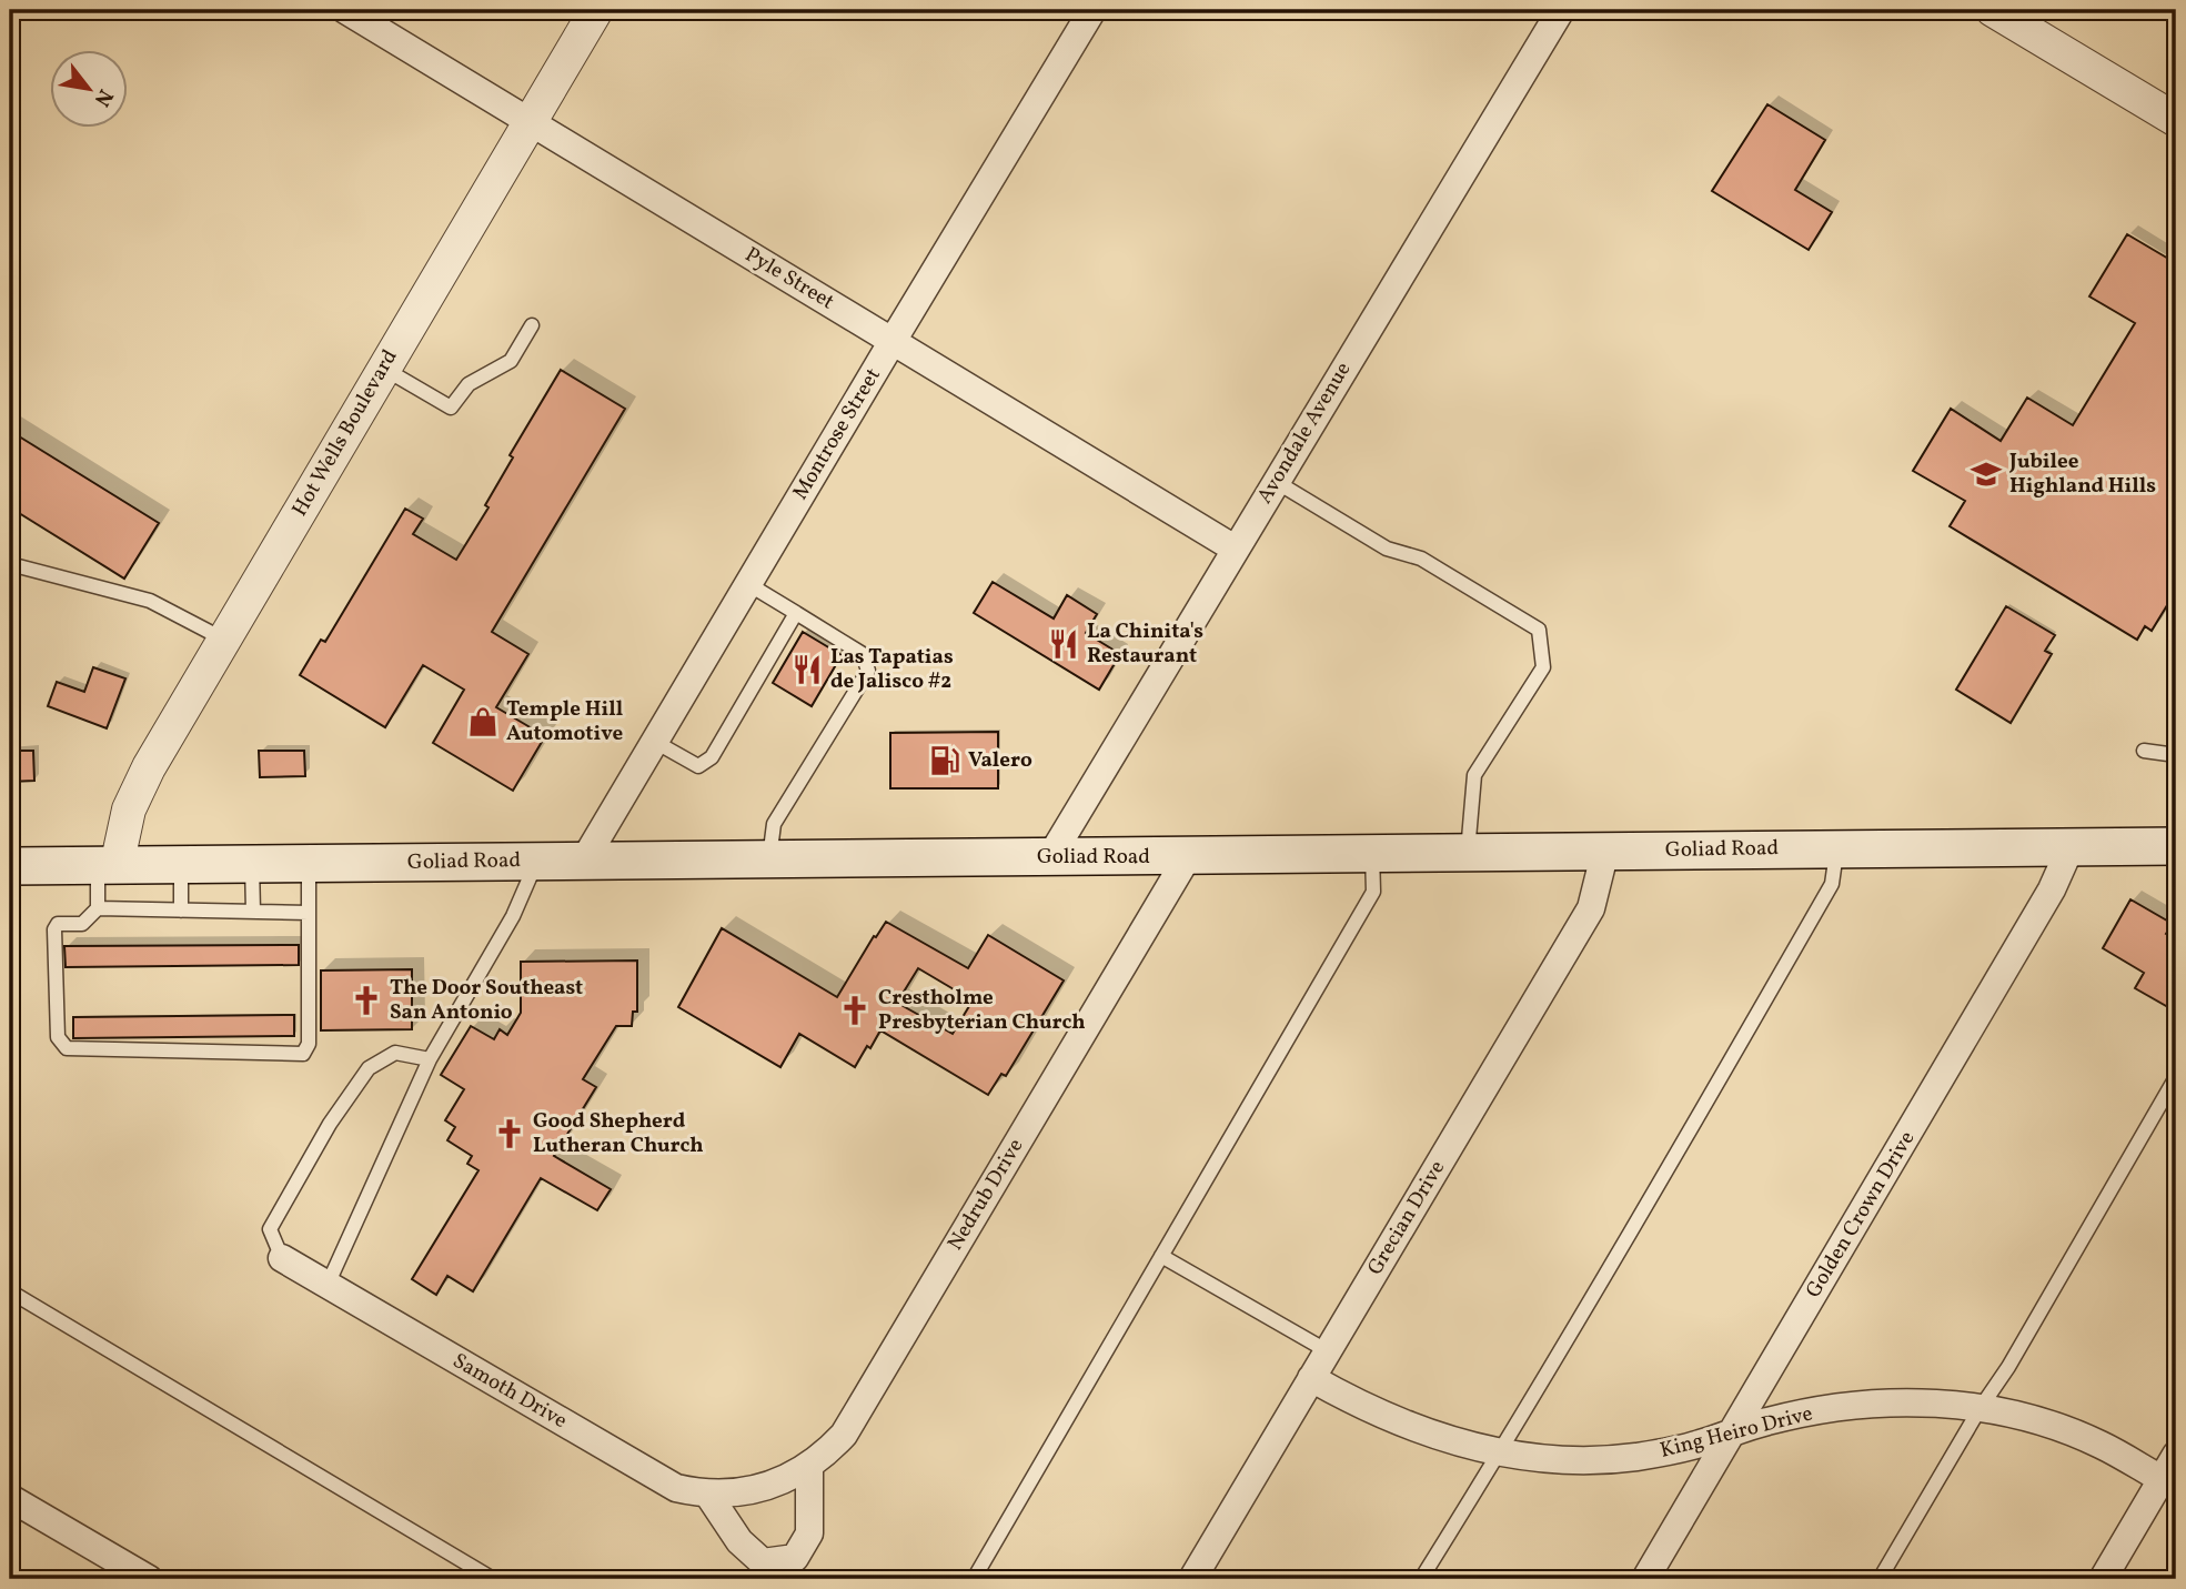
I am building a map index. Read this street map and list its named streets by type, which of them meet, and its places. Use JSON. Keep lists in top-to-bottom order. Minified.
{"streets":{"main road":["Goliad Road"],"street":["Pyle Street","Hot Wells Boulevard","Avondale Avenue","Montrose Street","Nedrub Drive","Golden Crown Drive","Grecian Drive","Samoth Drive","King Heiro Drive"]},"crossings":[["Pyle Street","Hot Wells Boulevard"],["Pyle Street","Avondale Avenue"],["Pyle Street","Montrose Street"],["Hot Wells Boulevard","Goliad Road"],["Avondale Avenue","Goliad Road"],["Montrose Street","Goliad Road"],["Goliad Road","Nedrub Drive"],["Goliad Road","Golden Crown Drive"],["Goliad Road","Grecian Drive"],["Nedrub Drive","Samoth Drive"],["Golden Crown Drive","King Heiro Drive"],["Grecian Drive","King Heiro Drive"]],"places":{"school or university":["Jubilee Highland Hills"],"restaurant":["La Chinita's Restaurant","Las Tapatias de Jalisco #2"],"shop":["Temple Hill Automotive"],"fuel station":["Valero"],"church":["The Door Southeast San Antonio","Crestholme Presbyterian Church","Good Shepherd Lutheran Church"]},"north":"bottom right"}
